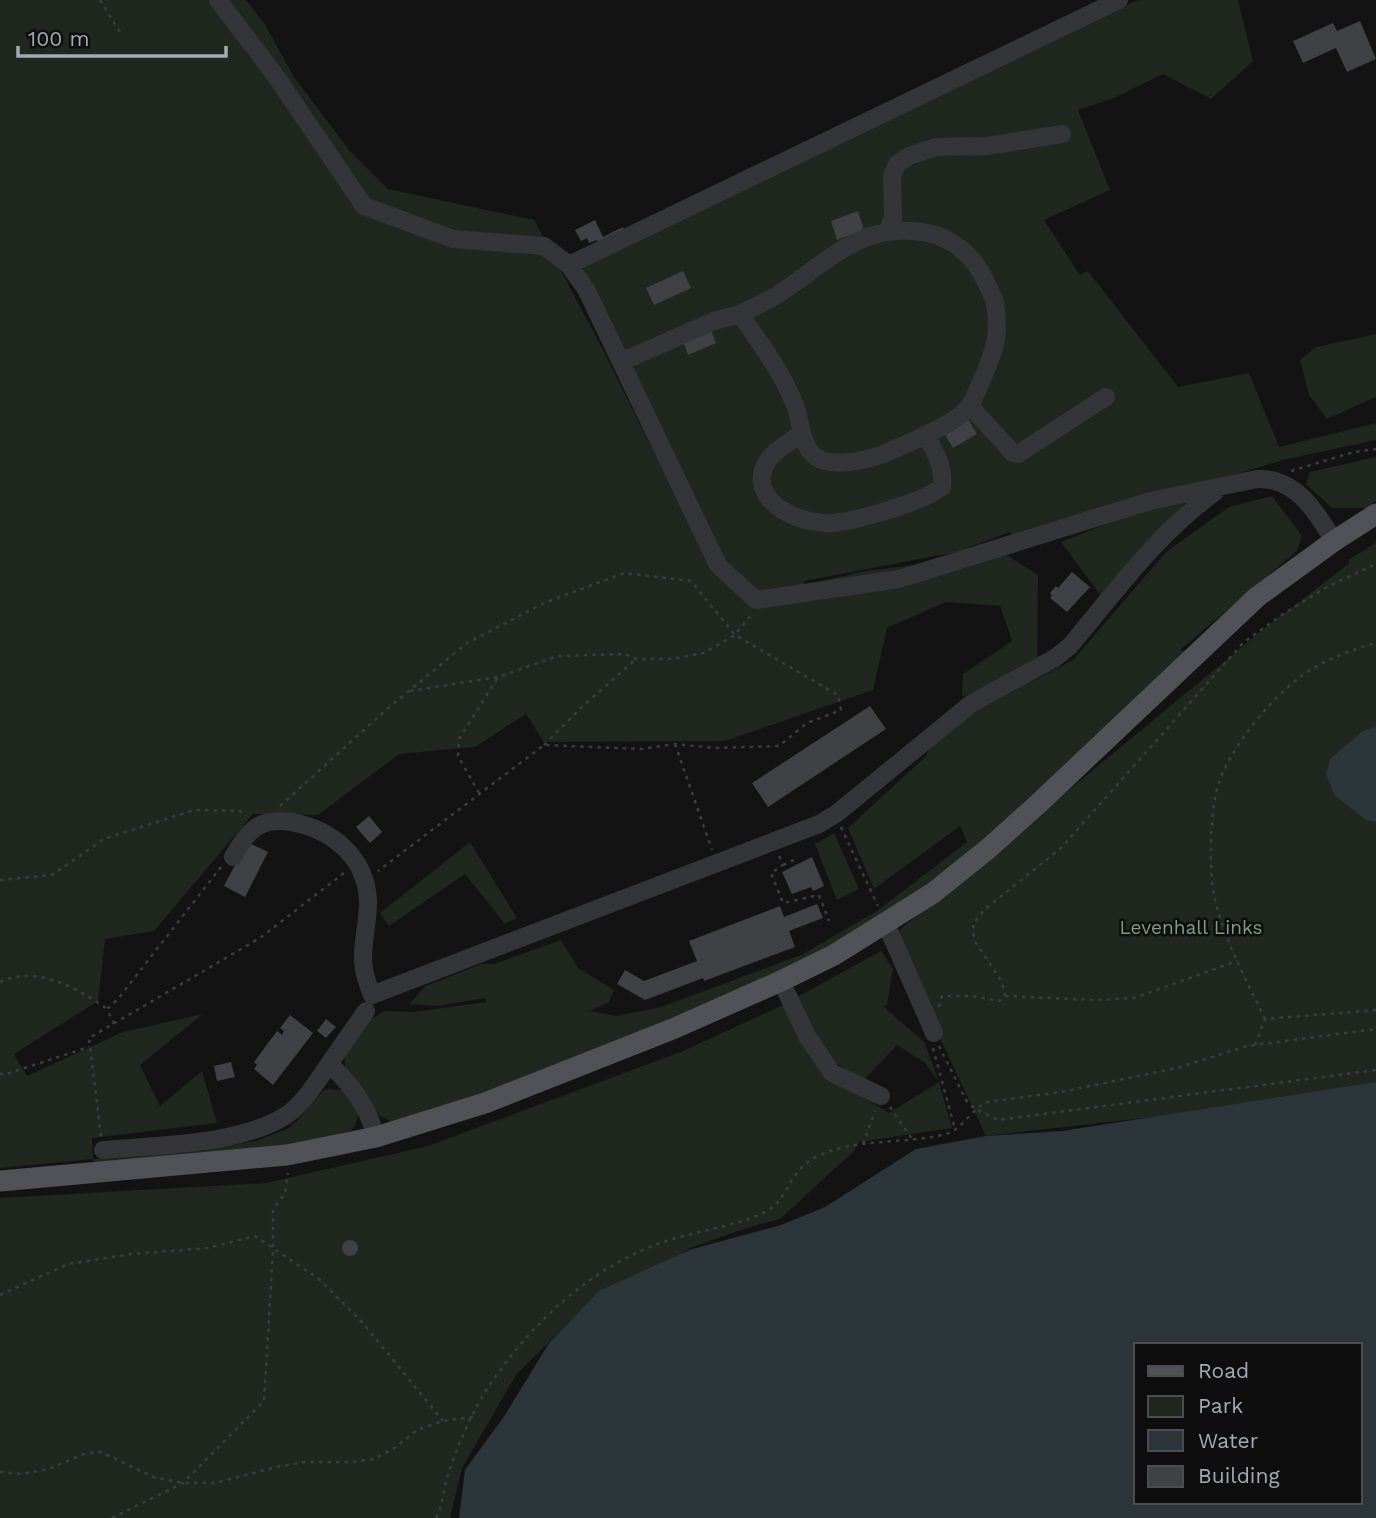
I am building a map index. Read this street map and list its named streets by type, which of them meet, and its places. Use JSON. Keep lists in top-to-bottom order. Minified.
{"parks":["Levenhall Links"],"legend":["Road","Park","Water","Building"],"scale_bar":"100 m"}
